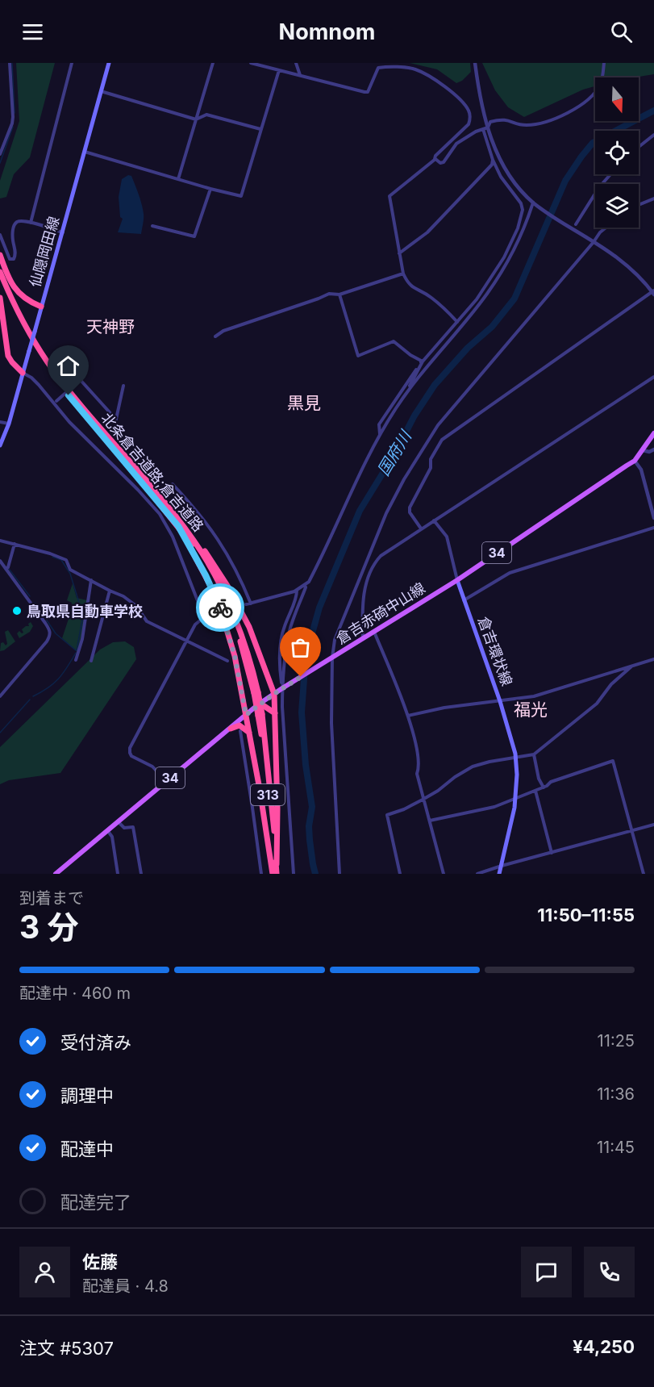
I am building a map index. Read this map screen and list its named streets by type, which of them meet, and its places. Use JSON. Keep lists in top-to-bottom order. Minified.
{"streets":{"highway":["北条倉吉道路;倉吉道路","313"],"main road":["仙隠岡田線","34","倉吉赤碕中山線","倉吉環状線"]},"crossings":[["倉吉赤碕中山線","倉吉環状線"]],"districts":["天神野","黒見","福光"],"water":["国府川"],"places":["鳥取県自動車学校"],"north":"bottom","page":{"header":"Nomnom","heading":["3 分","到着まで","11:50–11:55"],"panel":["佐藤","配達員 · 4.8","注文 #5307","¥4,250"],"bar":"配達中 · 460 m","list":[["受付済み","11:25"],["調理中","11:36"],["配達中","11:45"],"配達完了"]}}
